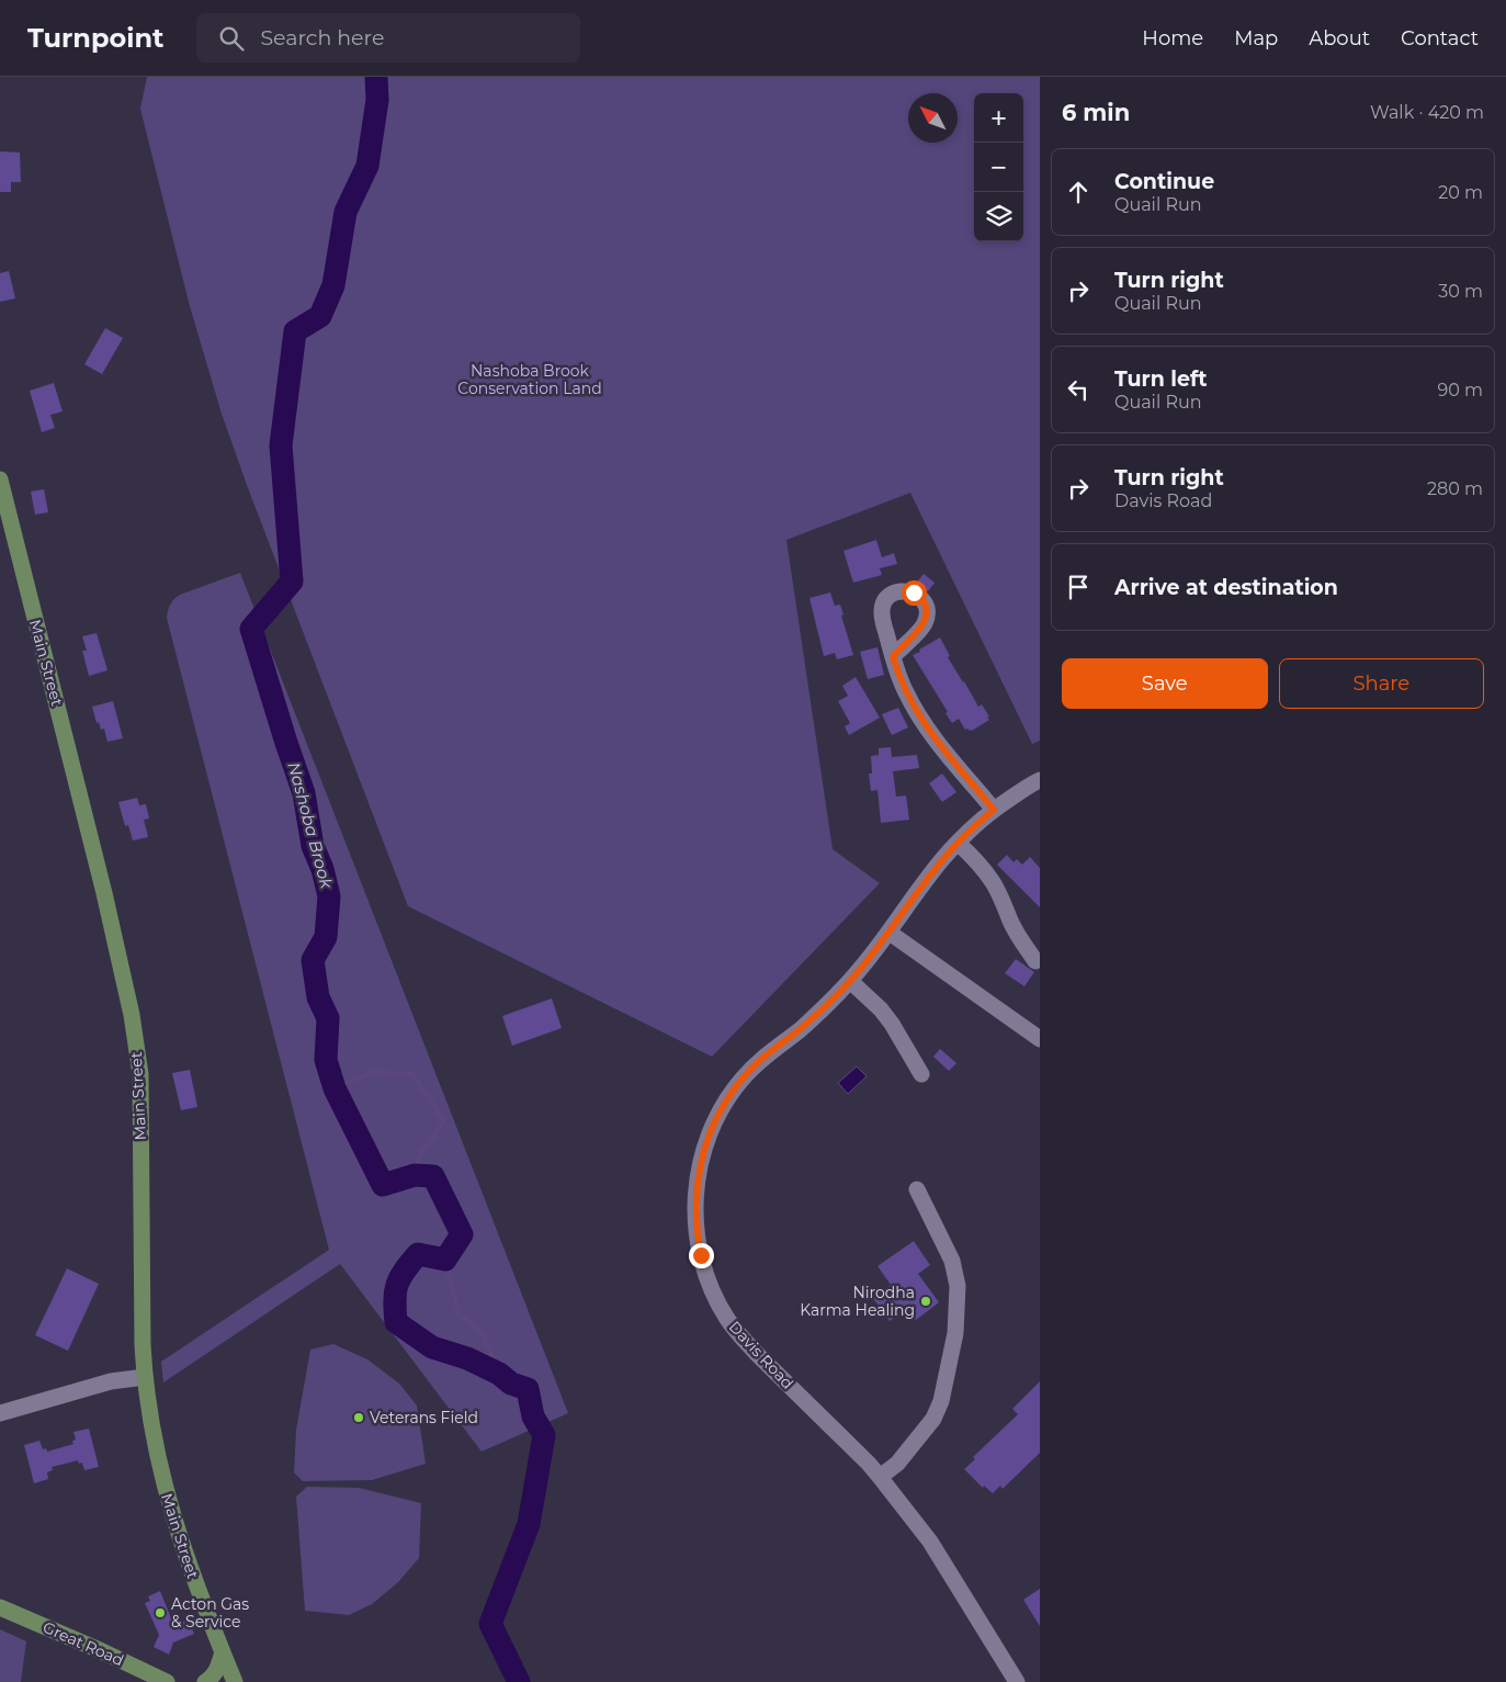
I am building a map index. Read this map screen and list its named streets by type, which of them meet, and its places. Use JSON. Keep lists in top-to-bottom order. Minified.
{"streets":{"main road":["Main Street","Great Road"],"street":["Davis Road"]},"water":["Nashoba Brook"],"parks":["Nashoba Brook Conservation Land"],"places":["Nirodha Karma Healing","Veterans Field","Acton Gas & Service"],"north":"top left","page":{"header":"Turnpoint","search":"Search here","nav":["Home","Map","About","Contact"],"heading":["6 min","Walk · 420 m"],"map_buttons":["+","−"],"list":[["Continue","Quail Run","20 m"],["Turn right","Quail Run","30 m"],["Turn left","Quail Run","90 m"],["Turn right","Davis Road","280 m"],"Arrive at destination"],"buttons":["Save","Share"]}}
